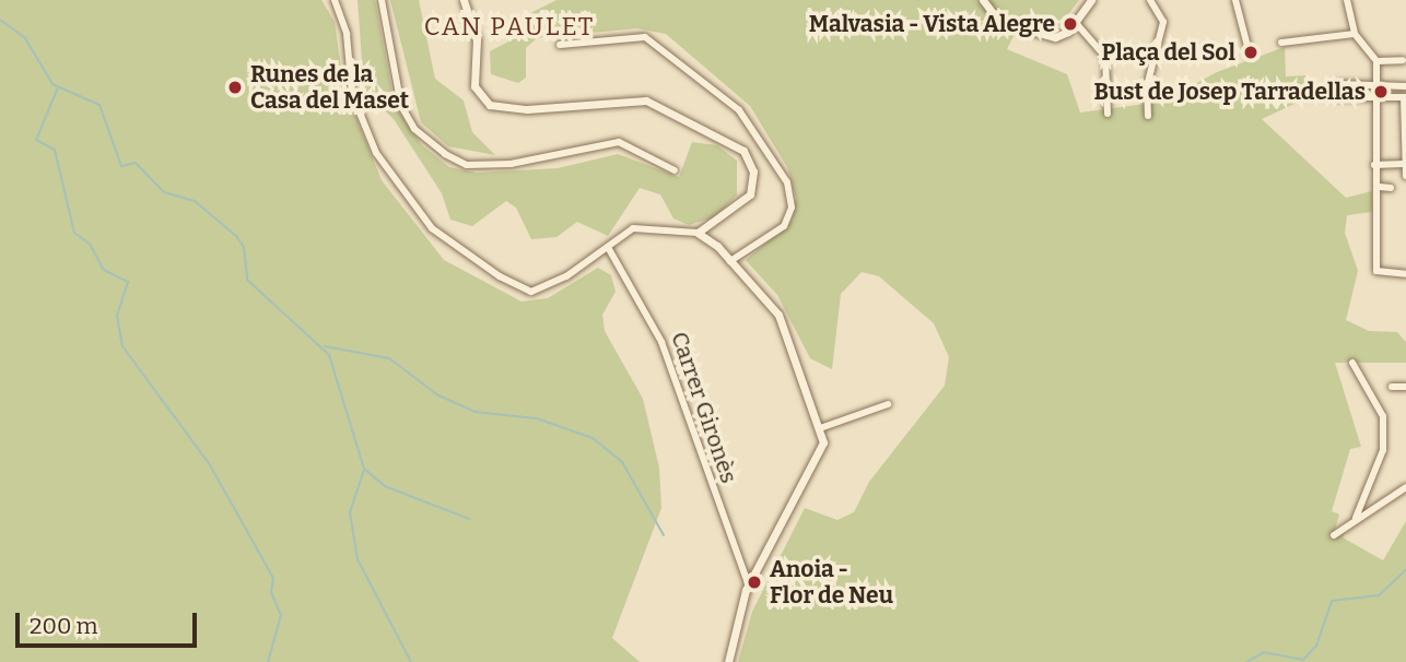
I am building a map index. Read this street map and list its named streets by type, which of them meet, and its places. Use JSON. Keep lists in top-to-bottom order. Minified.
{"streets":{"street":["Carrer Gironès"]},"districts":["CAN PAULET"],"places":["Malvasia - Vista Alegre","Plaça del Sol","Runes de la Casa del Maset","Bust de Josep Tarradellas","Anoia - Flor de Neu"],"scale_bar":"200 m"}
